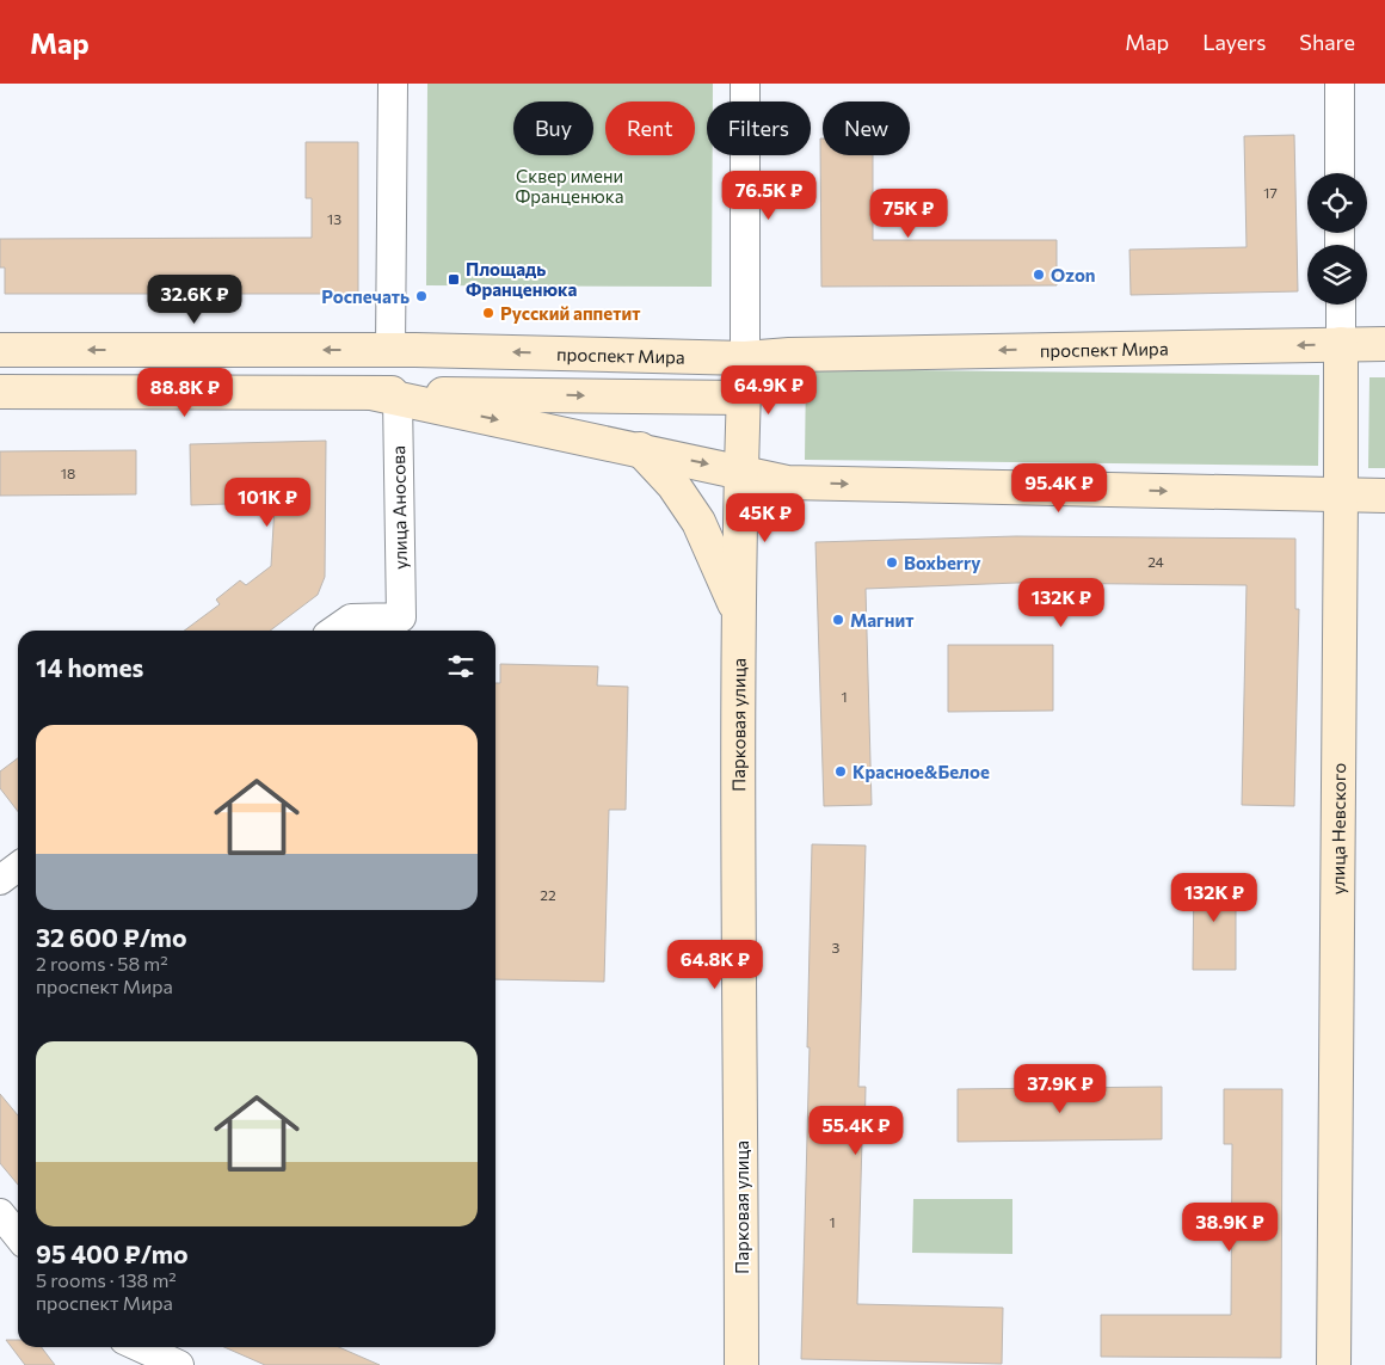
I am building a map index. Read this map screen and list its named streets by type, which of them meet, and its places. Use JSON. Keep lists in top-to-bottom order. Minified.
{"streets":{"main road":["проспект Мира","Парковая улица","улица Невского"],"street":["улица Аносова"]},"crossings":[["проспект Мира","Парковая улица"],["проспект Мира","улица Невского"]],"parks":["Сквер имени Франценюка"],"places":{"other":["Ozon","Роспечать","Русский аппетит","Boxberry","Магнит","Красное&Белое"],"transit":["Площадь Франценюка"]},"house_numbers":["17","13","18","24","1","22","3","1"],"page":{"header":"Map","nav":["Map","Layers","Share"],"chip":["Buy","Rent","Filters","New"],"price":["76.5K ₽","75K ₽","32.6K ₽","64.9K ₽","88.8K ₽","95.4K ₽","101K ₽","45K ₽","132K ₽","132K ₽","64.8K ₽","37.9K ₽","55.4K ₽","38.9K ₽"],"heading":"14 homes","list":[{"name":"32 600 ₽/mo","note":"2 rooms · 58 m² · проспект Мира"},{"name":"95 400 ₽/mo","note":"5 rooms · 138 m² · проспект Мира"}]}}
